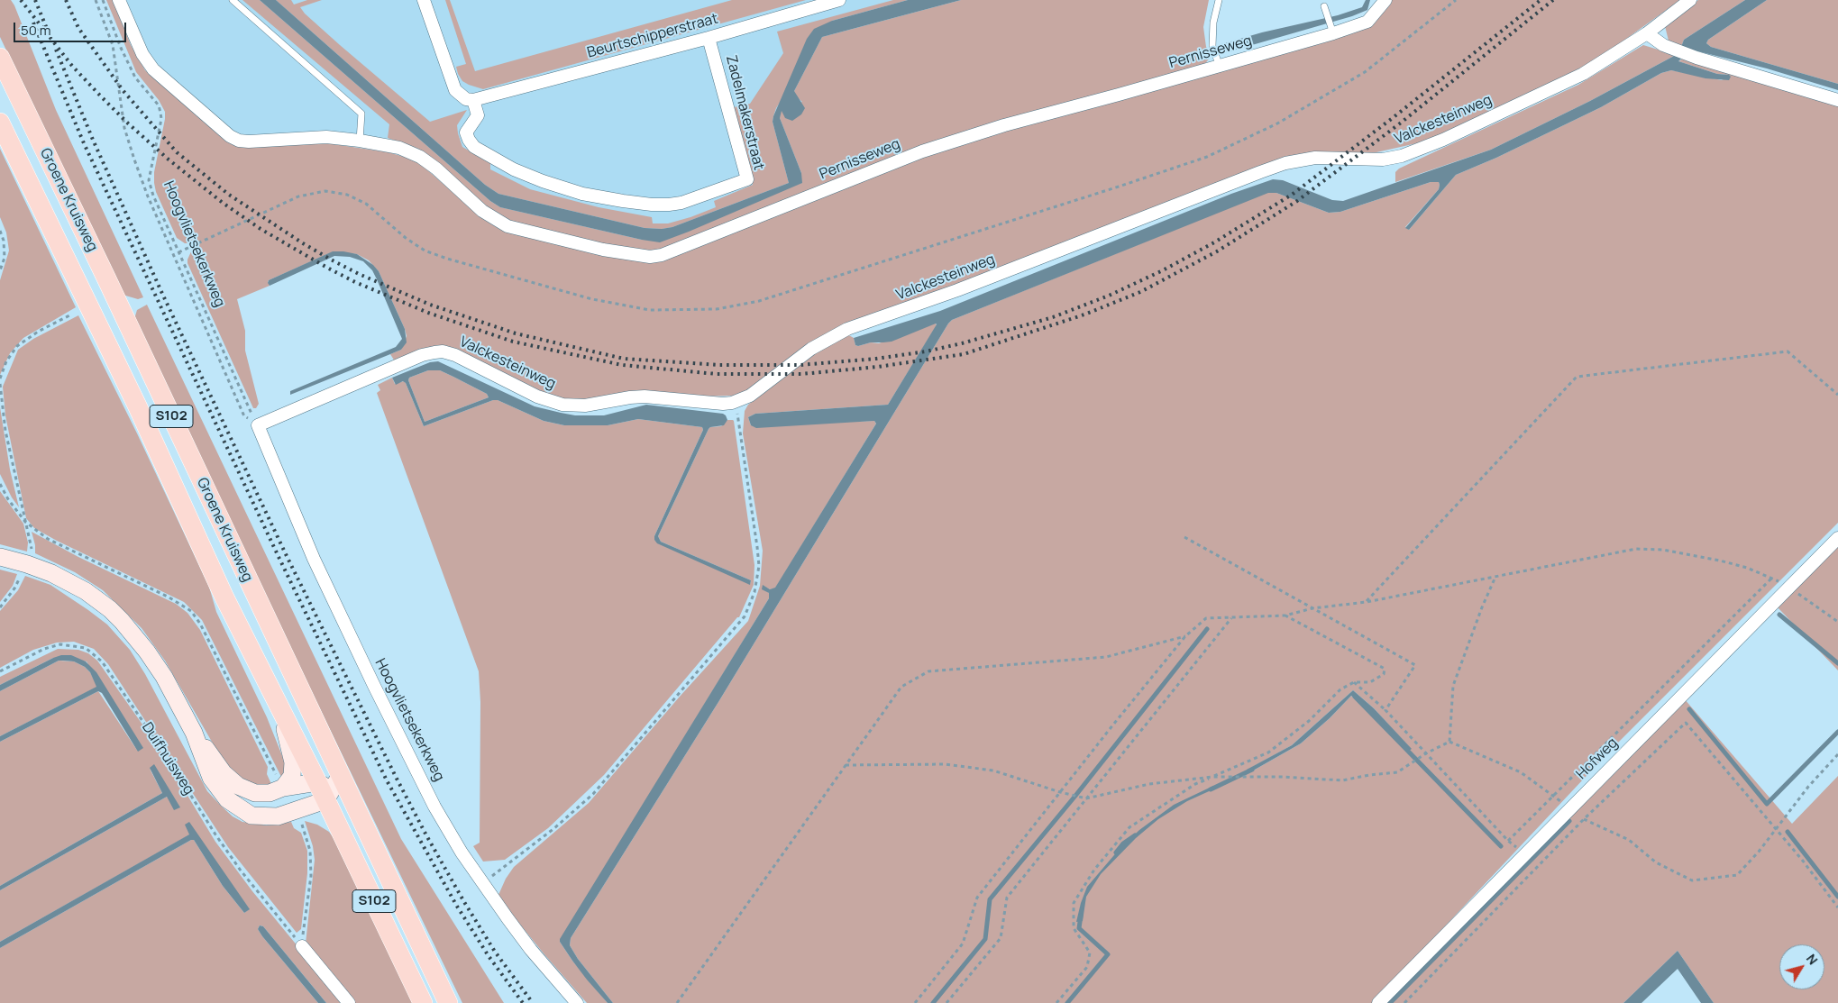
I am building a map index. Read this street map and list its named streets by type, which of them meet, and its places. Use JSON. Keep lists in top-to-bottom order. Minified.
{"streets":{"main road":["Groene Kruisweg","S102","Duifhuisweg"],"street":["Beurtschipperstraat","Pernisseweg","Zadelmakerstraat","Valckesteinweg","Hoogvlietsekerkweg","Hofweg"]},"crossings":[["Beurtschipperstraat","Zadelmakerstraat"],["Valckesteinweg","Hoogvlietsekerkweg"],["Groene Kruisweg","Duifhuisweg"]],"scale_bar":"50 m","north":"top right"}
